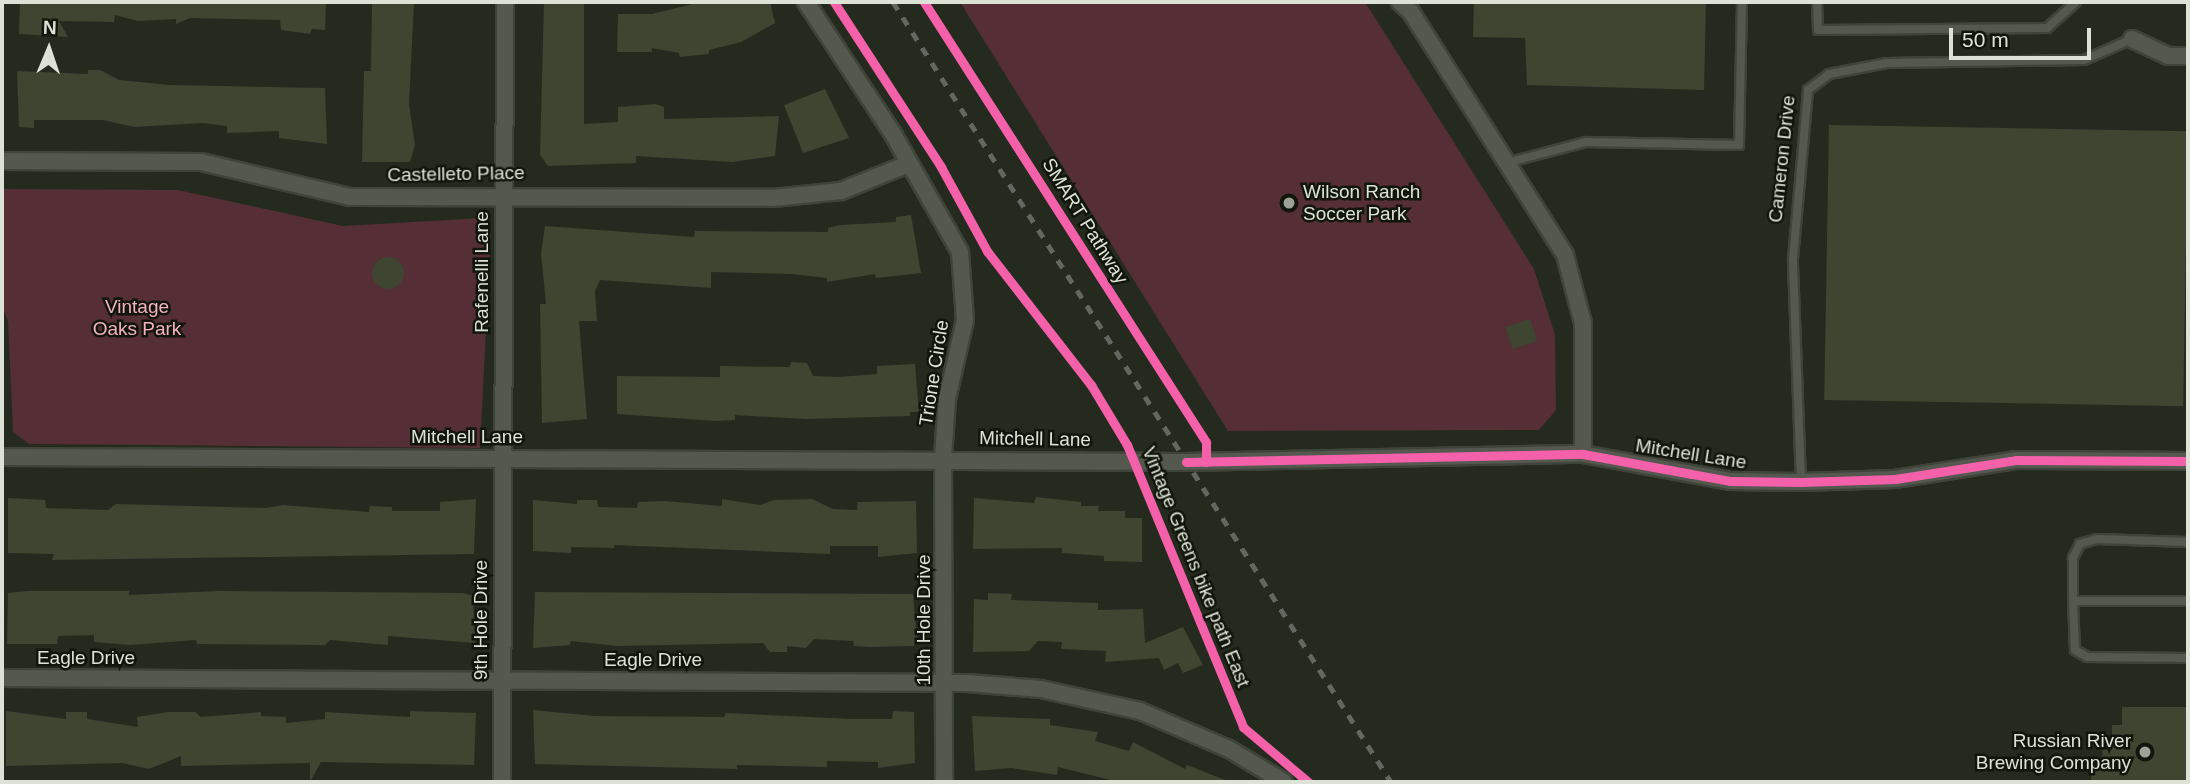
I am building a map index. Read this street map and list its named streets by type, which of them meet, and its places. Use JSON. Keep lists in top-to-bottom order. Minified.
{"streets":{"street":["Castelleto Place","Rafenelli Lane","Trione Circle","Mitchell Lane","9th Hole Drive","10th Hole Drive","Eagle Drive"],"lane":["Cameron Drive"],"cycle path":["SMART Pathway","Vintage Greens bike path East"]},"crossings":[["Cameron Drive","Mitchell Lane"],["Castelleto Place","Rafenelli Lane"],["Castelleto Place","Trione Circle"],["Rafenelli Lane","Mitchell Lane"],["Rafenelli Lane","9th Hole Drive"],["Trione Circle","Mitchell Lane"],["Trione Circle","10th Hole Drive"],["Mitchell Lane","9th Hole Drive"],["Mitchell Lane","10th Hole Drive"],["9th Hole Drive","Eagle Drive"],["10th Hole Drive","Eagle Drive"]],"parks":["Vintage Oaks Park"],"places":["Wilson Ranch Soccer Park","Russian River Brewing Company"],"scale_bar":"50 m","north":"top"}
